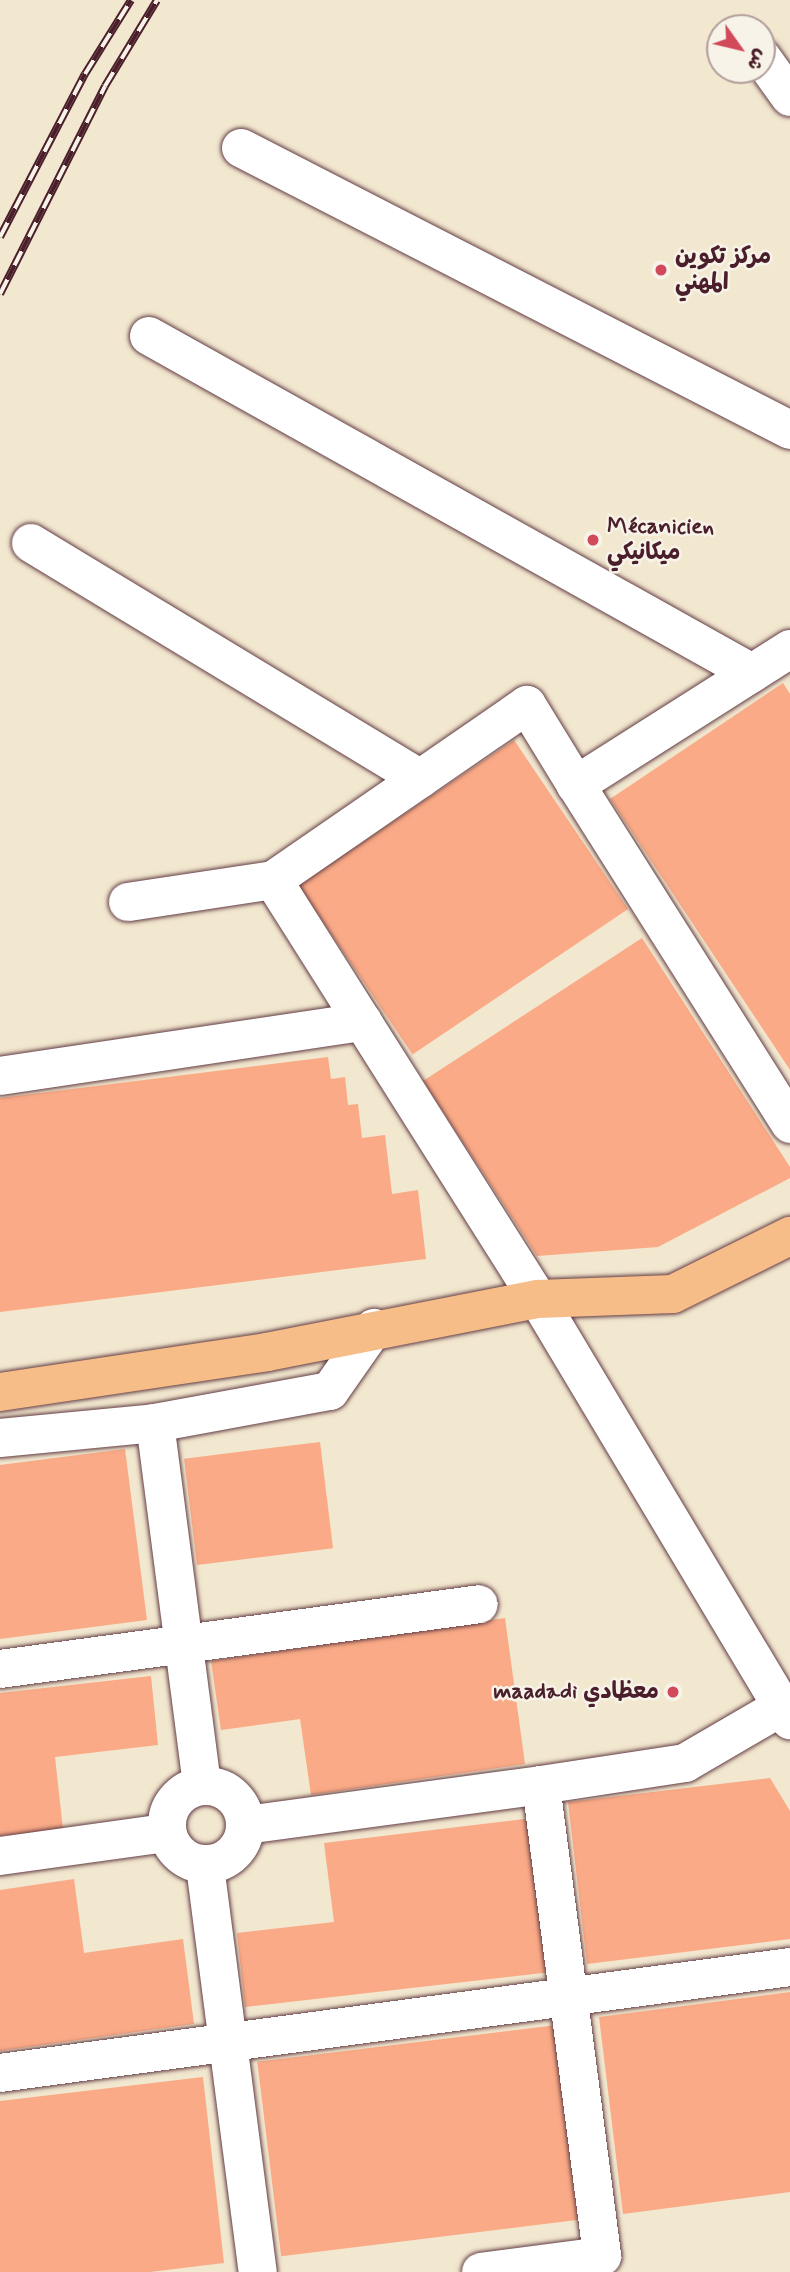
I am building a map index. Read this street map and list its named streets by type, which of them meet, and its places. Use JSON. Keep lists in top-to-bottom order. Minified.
{"places":["مركز تكوين المهني","Mécanicien ميكانيكي","maadadi معظادي"],"north":"bottom right"}
